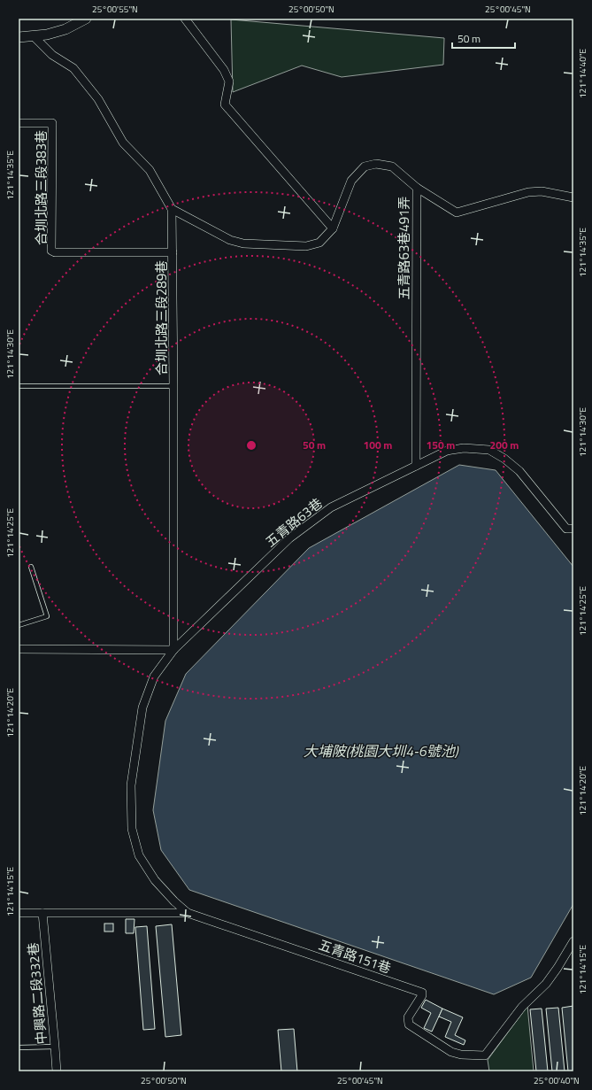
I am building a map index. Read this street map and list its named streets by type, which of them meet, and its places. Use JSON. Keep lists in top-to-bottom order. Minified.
{"streets":{"street":["合圳北路三段383巷","五青路63巷491弄","合圳北路三段289巷","五青路63巷","五青路151巷","中興路二段332巷"]},"crossings":[["合圳北路三段383巷","合圳北路三段289巷"],["五青路63巷491弄","合圳北路三段289巷"],["五青路63巷491弄","五青路63巷"],["合圳北路三段289巷","五青路63巷"],["五青路63巷","五青路151巷"],["五青路151巷","中興路二段332巷"]],"water":["大埔陂(桃園大圳4-6號池)"],"scale_bar":"50 m","coordinates":["25°00'55\"N","25°00'50\"N","25°00'45\"N","121°14'40\"E","121°14'35\"E","121°14'30\"E","121°14'25\"E","121°14'20\"E","121°14'15\"E","25°00'40\"N"],"rings":["50 m","100 m","150 m","200 m"]}
